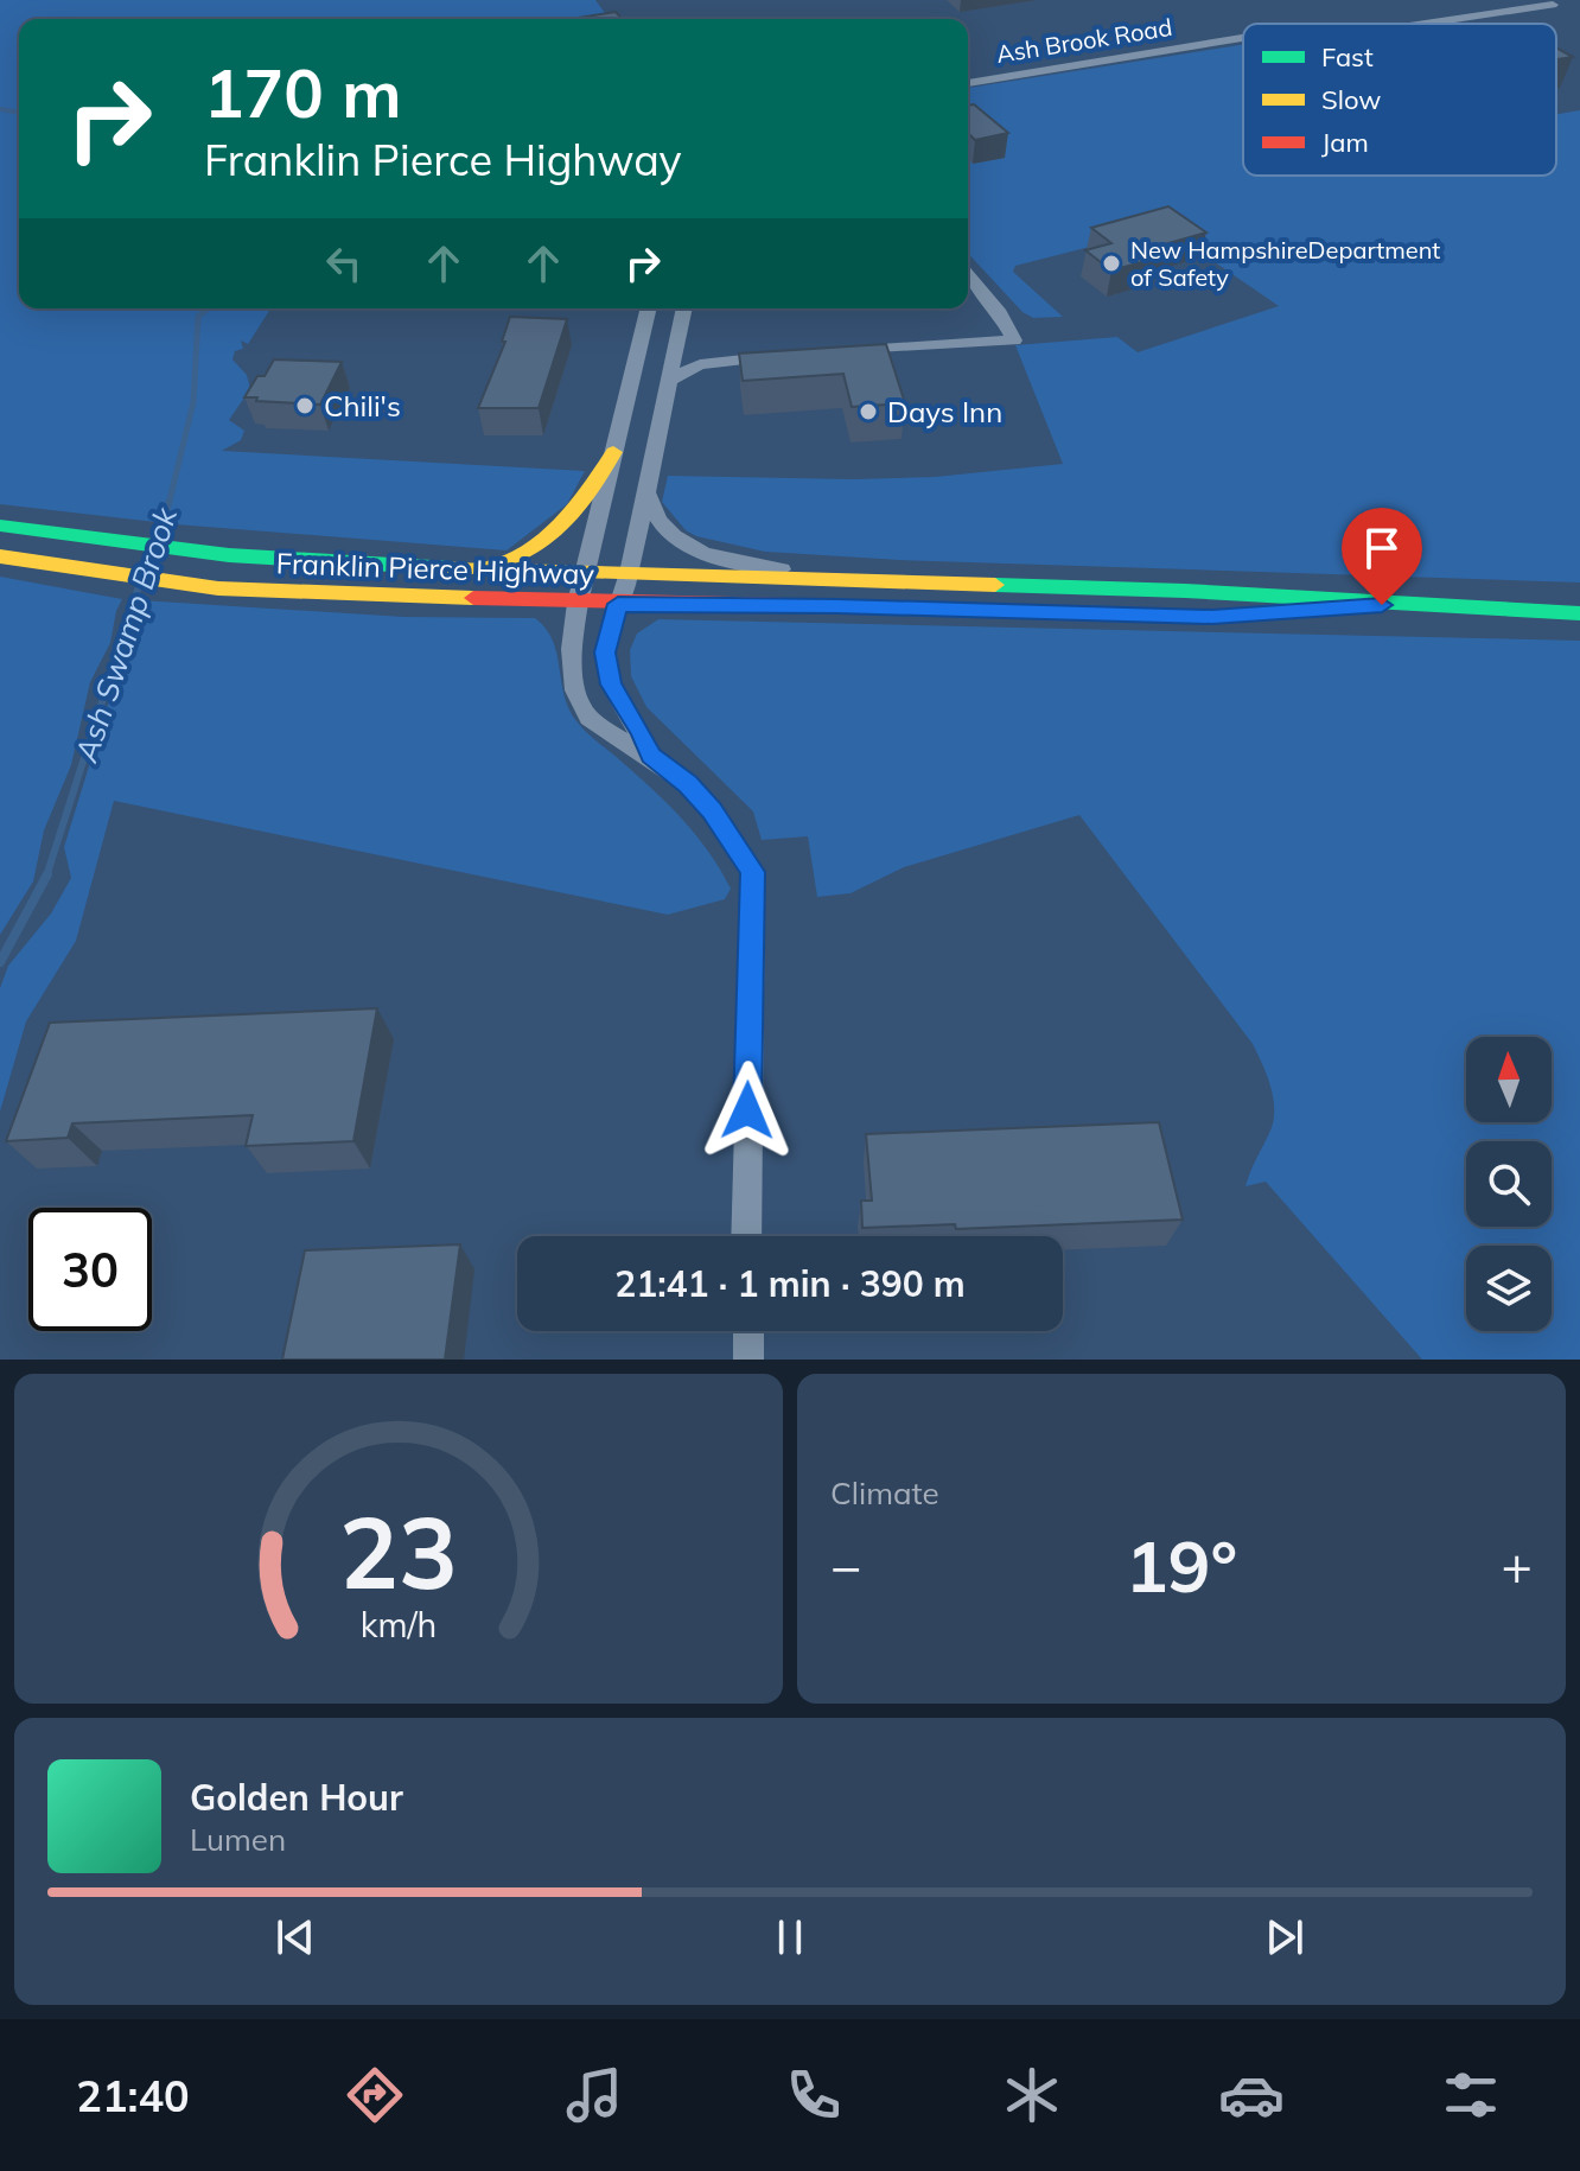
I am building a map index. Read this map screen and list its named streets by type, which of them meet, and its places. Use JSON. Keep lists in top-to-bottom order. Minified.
{"streets":{"highway":["Franklin Pierce Highway"],"street":["Ash Brook Road"]},"water":["Ash Swamp Brook"],"places":["New HampshireDepartment of Safety","Chili's","Days Inn"],"legend":["Fast","Slow","Jam"],"north":"top","page":{"turn":["170 m","Franklin Pierce Highway"],"limit":"30","trip":"21:41 · 1 min · 390 m","tile":"Climate","heat":["−","19°","+"],"song":["Golden Hour","Lumen"],"tabs":"21:40","gauge":["23","km/h"]}}
